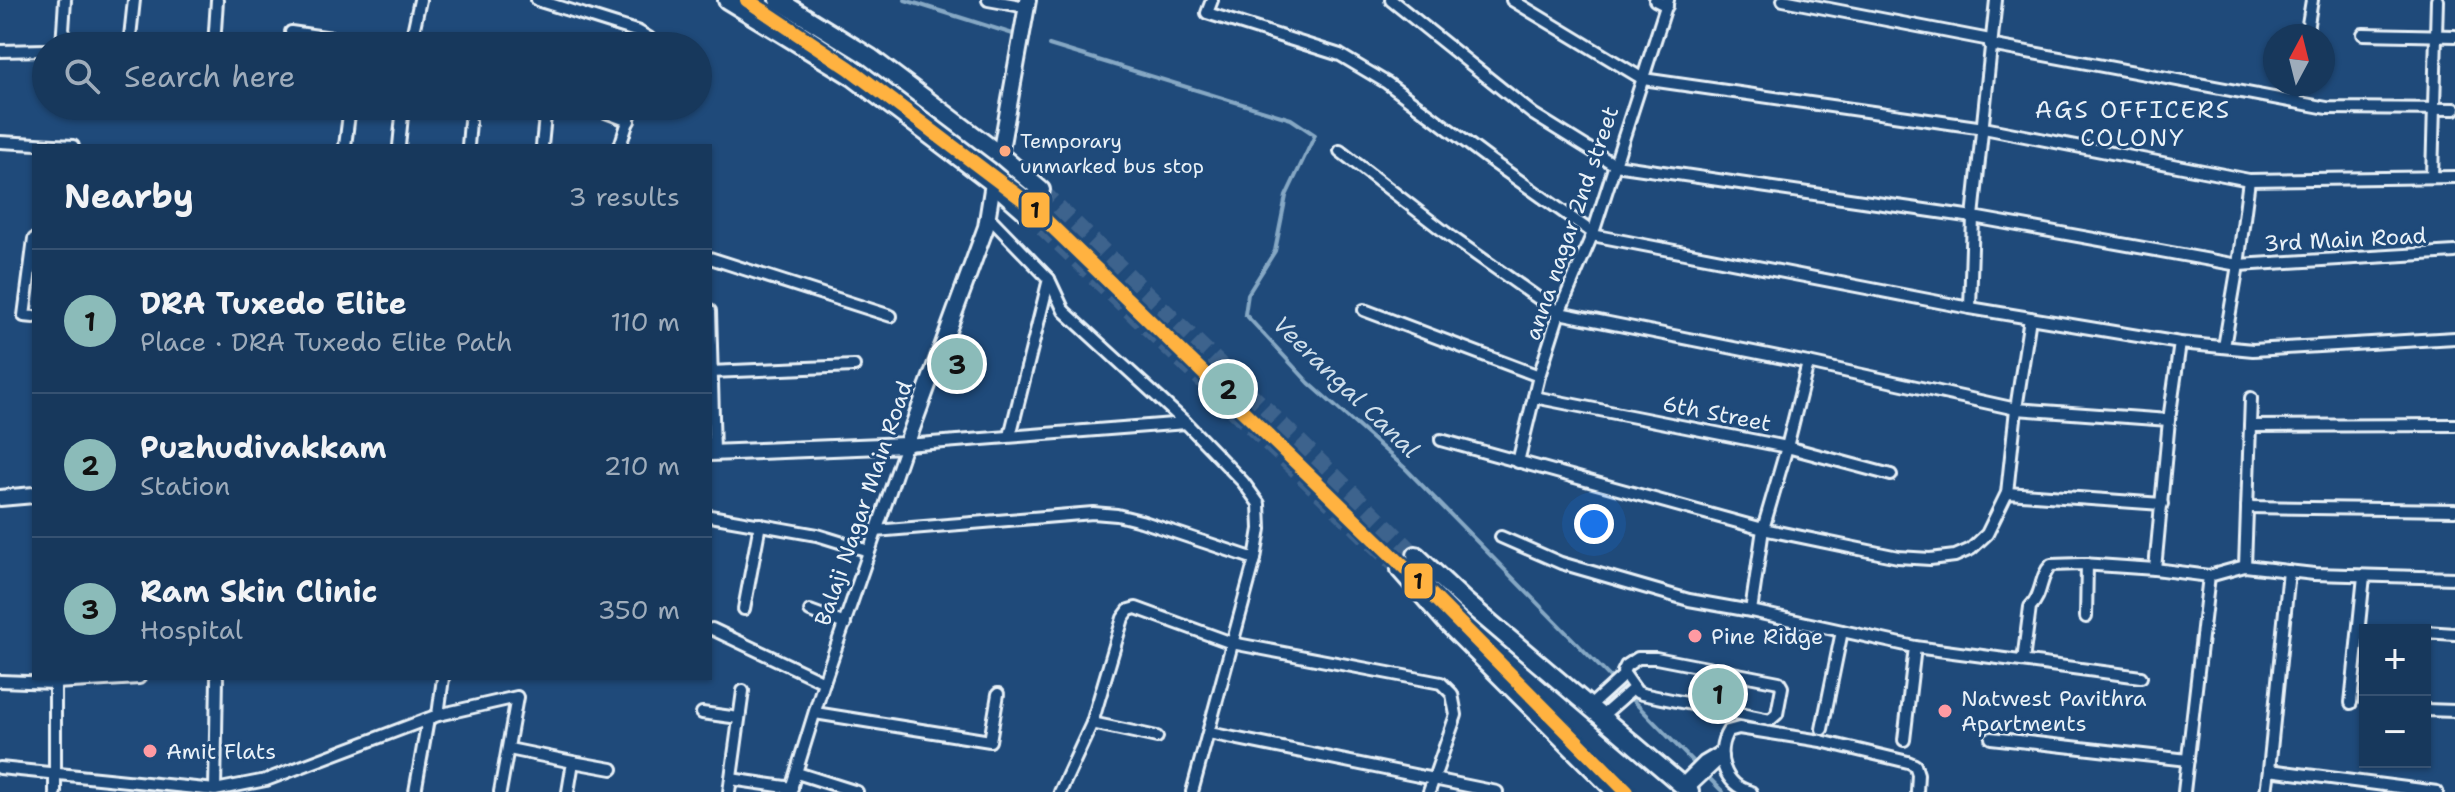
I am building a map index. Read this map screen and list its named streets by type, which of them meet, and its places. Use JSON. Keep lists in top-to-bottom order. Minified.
{"streets":{"street":["anna nagar 2nd street","3rd Main Road","6th Street","Balaji Nagar Main Road"]},"crossings":[["anna nagar 2nd street","3rd Main Road"],["anna nagar 2nd street","6th Street"]],"districts":["AGS OFFICERS COLONY"],"water":["Veerangal Canal"],"places":["Temporary unmarked bus stop","Pine Ridge","Natwest Pavithra Apartments","Amit Flats"],"lines":["transit line 1"],"north":"top","page":{"search":"Search here","heading":["Nearby","3 results"],"list":[{"mark":"1","name":"DRA Tuxedo Elite","note":"Place · DRA Tuxedo Elite Path","value":"110 m"},{"mark":"2","name":"Puzhudivakkam","note":"Station","value":"210 m"},{"mark":"3","name":"Ram Skin Clinic","note":"Hospital","value":"350 m"}],"pins":["3","2","1"],"map_buttons":["+","−"]}}
